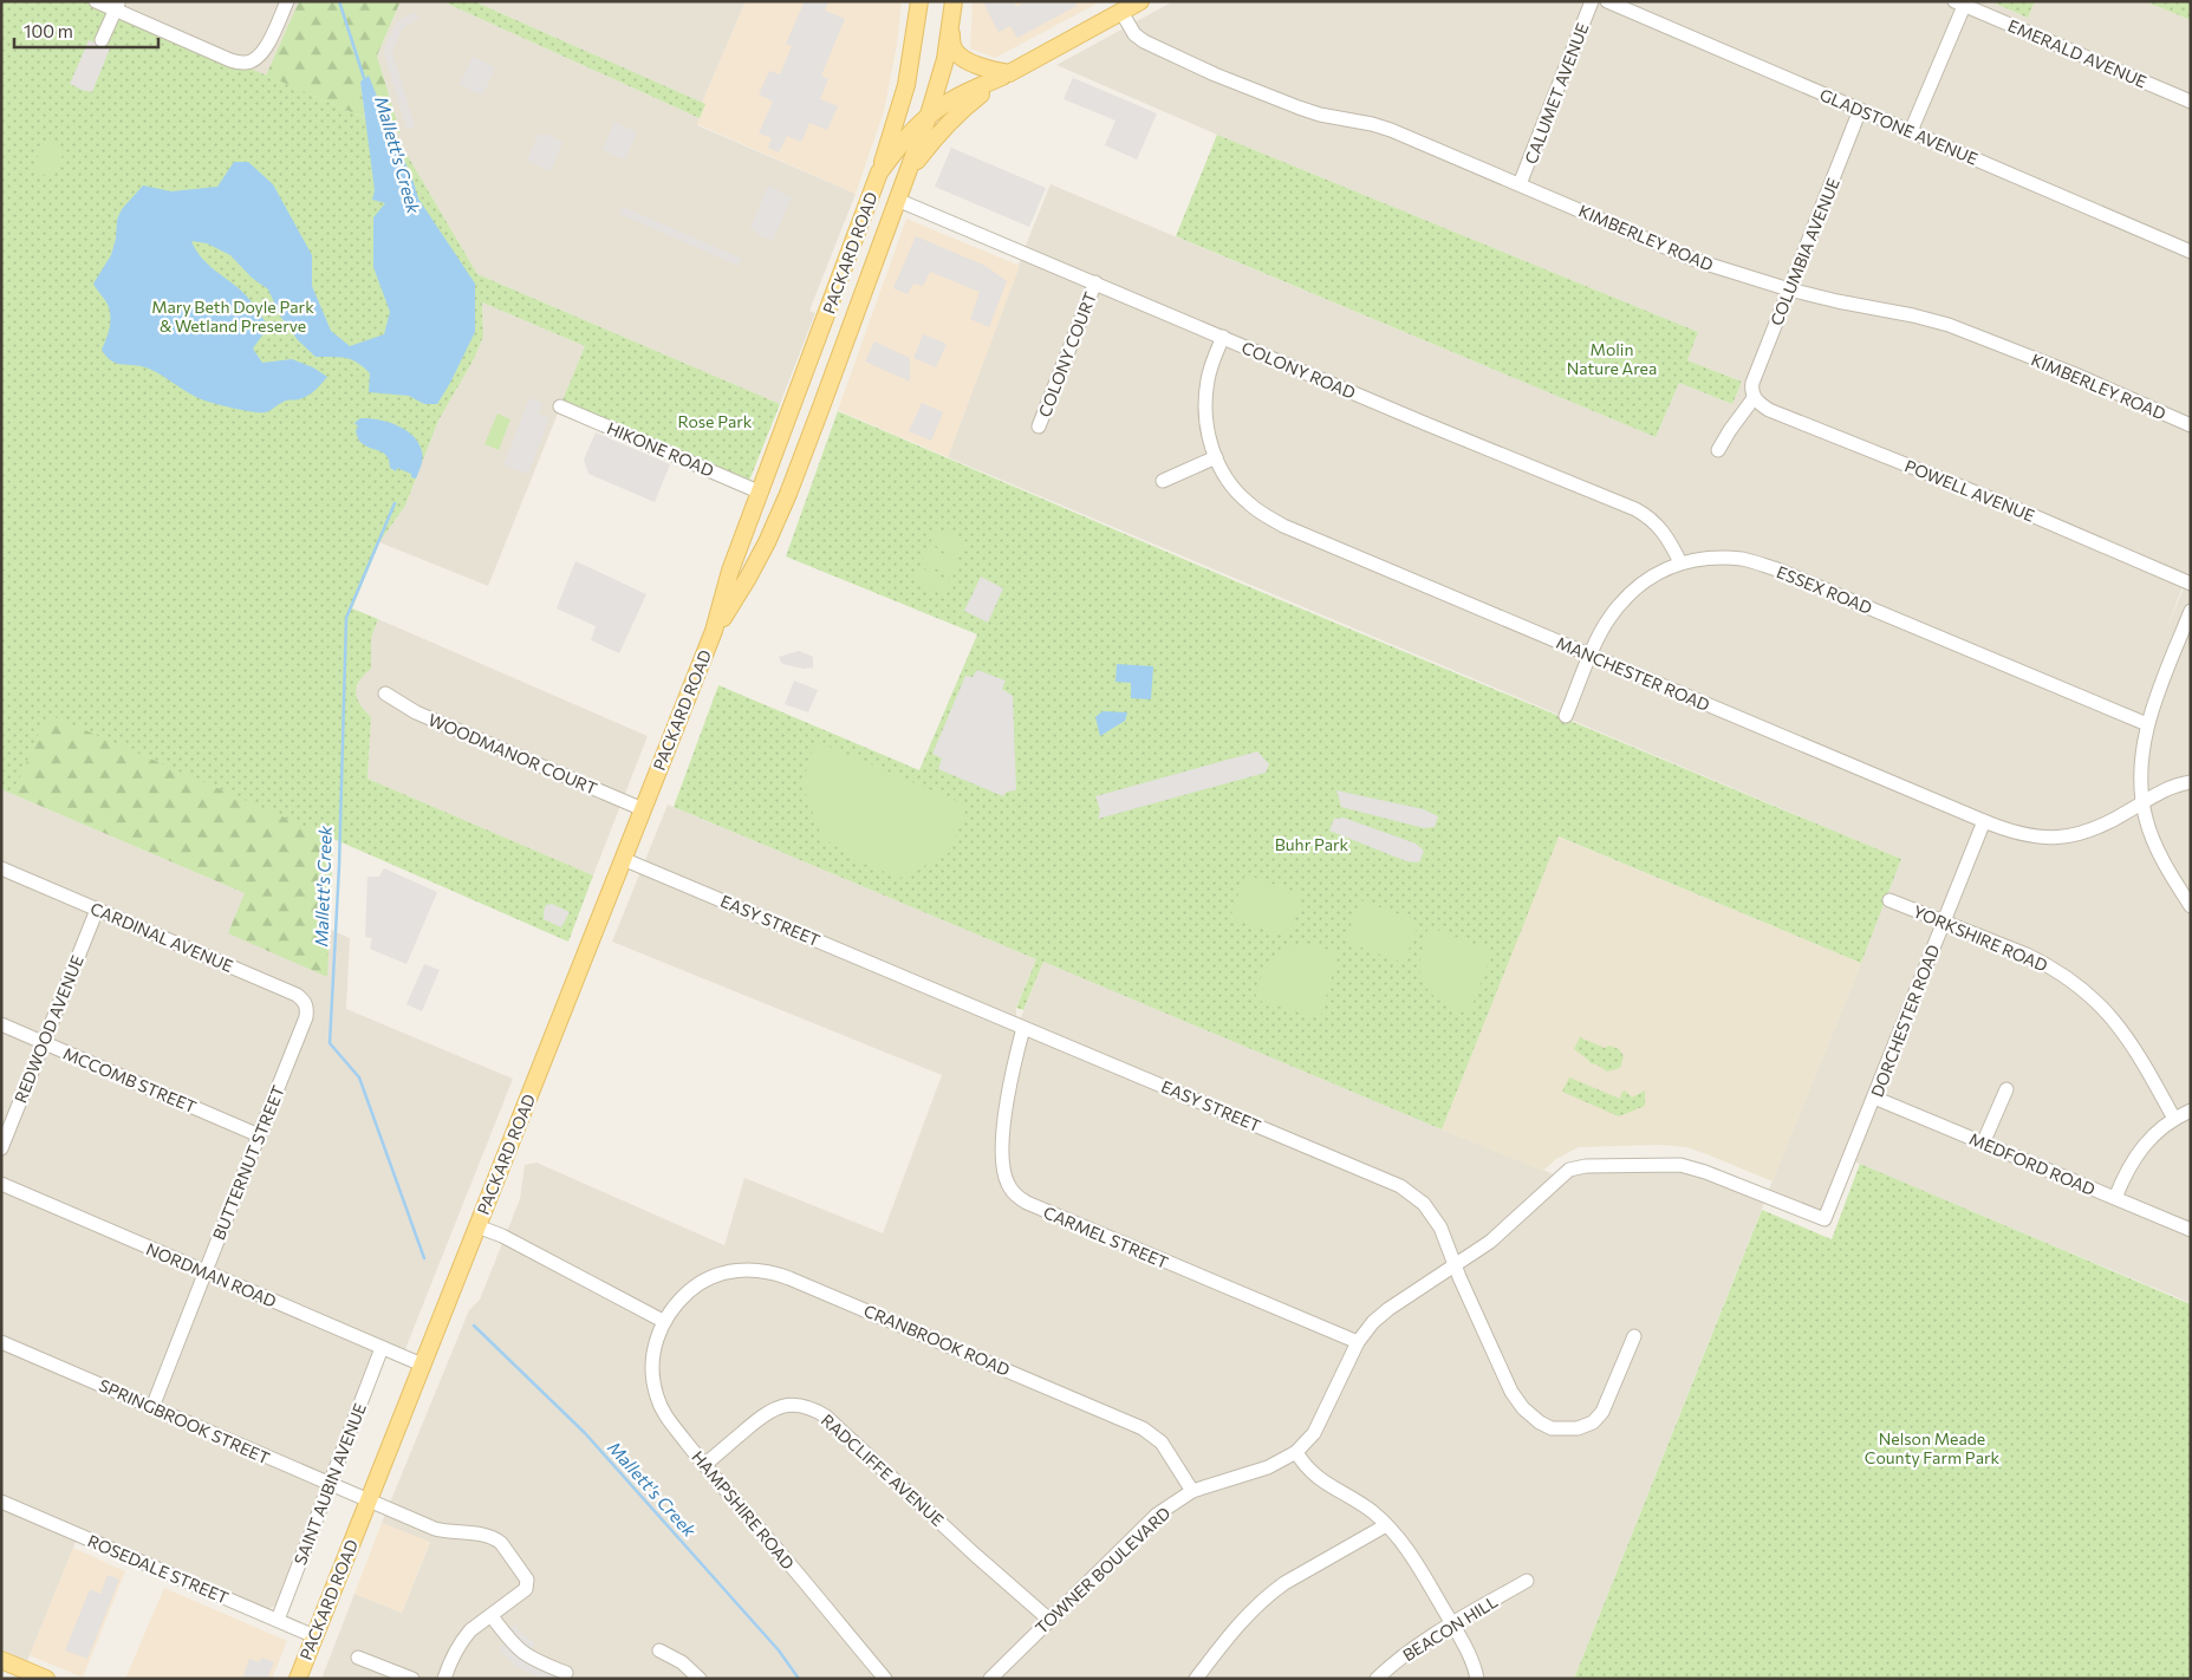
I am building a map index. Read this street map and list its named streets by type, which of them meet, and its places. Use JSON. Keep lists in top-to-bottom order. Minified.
{"streets":{"main road":["PACKARD ROAD"],"street":["EMERALD AVENUE","CALUMET AVENUE","GLADSTONE AVENUE","KIMBERLEY ROAD","COLUMBIA AVENUE","COLONY COURT","COLONY ROAD","HIKONE ROAD","POWELL AVENUE","ESSEX ROAD","MANCHESTER ROAD","WOODMANOR COURT","EASY STREET","CARDINAL AVENUE","YORKSHIRE ROAD","DORCHESTER ROAD","REDWOOD AVENUE","MCCOMB STREET","BUTTERNUT STREET","MEDFORD ROAD","CARMEL STREET","NORDMAN ROAD","CRANBROOK ROAD","SPRINGBROOK STREET","RADCLIFFE AVENUE","SAINT AUBIN AVENUE","HAMPSHIRE ROAD","ROSEDALE STREET","TOWNER BOULEVARD","BEACON HILL"]},"crossings":[["CALUMET AVENUE","KIMBERLEY ROAD"],["GLADSTONE AVENUE","COLUMBIA AVENUE"],["KIMBERLEY ROAD","COLUMBIA AVENUE"],["KIMBERLEY ROAD","PACKARD ROAD"],["COLUMBIA AVENUE","POWELL AVENUE"],["PACKARD ROAD","COLONY ROAD"],["PACKARD ROAD","HIKONE ROAD"],["PACKARD ROAD","WOODMANOR COURT"],["PACKARD ROAD","EASY STREET"],["PACKARD ROAD","NORDMAN ROAD"],["PACKARD ROAD","SPRINGBROOK STREET"],["PACKARD ROAD","ROSEDALE STREET"],["COLONY COURT","COLONY ROAD"],["COLONY ROAD","ESSEX ROAD"],["COLONY ROAD","MANCHESTER ROAD"],["ESSEX ROAD","MANCHESTER ROAD"],["MANCHESTER ROAD","DORCHESTER ROAD"],["EASY STREET","CARMEL STREET"],["EASY STREET","TOWNER BOULEVARD"],["CARDINAL AVENUE","REDWOOD AVENUE"],["CARDINAL AVENUE","BUTTERNUT STREET"],["YORKSHIRE ROAD","DORCHESTER ROAD"],["DORCHESTER ROAD","MEDFORD ROAD"],["DORCHESTER ROAD","TOWNER BOULEVARD"],["REDWOOD AVENUE","MCCOMB STREET"],["MCCOMB STREET","BUTTERNUT STREET"],["BUTTERNUT STREET","NORDMAN ROAD"],["BUTTERNUT STREET","SPRINGBROOK STREET"],["CARMEL STREET","TOWNER BOULEVARD"],["NORDMAN ROAD","SAINT AUBIN AVENUE"],["CRANBROOK ROAD","HAMPSHIRE ROAD"],["CRANBROOK ROAD","TOWNER BOULEVARD"],["SPRINGBROOK STREET","SAINT AUBIN AVENUE"],["RADCLIFFE AVENUE","HAMPSHIRE ROAD"],["RADCLIFFE AVENUE","TOWNER BOULEVARD"],["SAINT AUBIN AVENUE","ROSEDALE STREET"]],"water":["Mallett's Creek"],"parks":["Mary Beth Doyle Park & Wetland Preserve","Molin Nature Area","Rose Park","Buhr Park","Nelson Meade County Farm Park"],"scale_bar":"100 m"}
